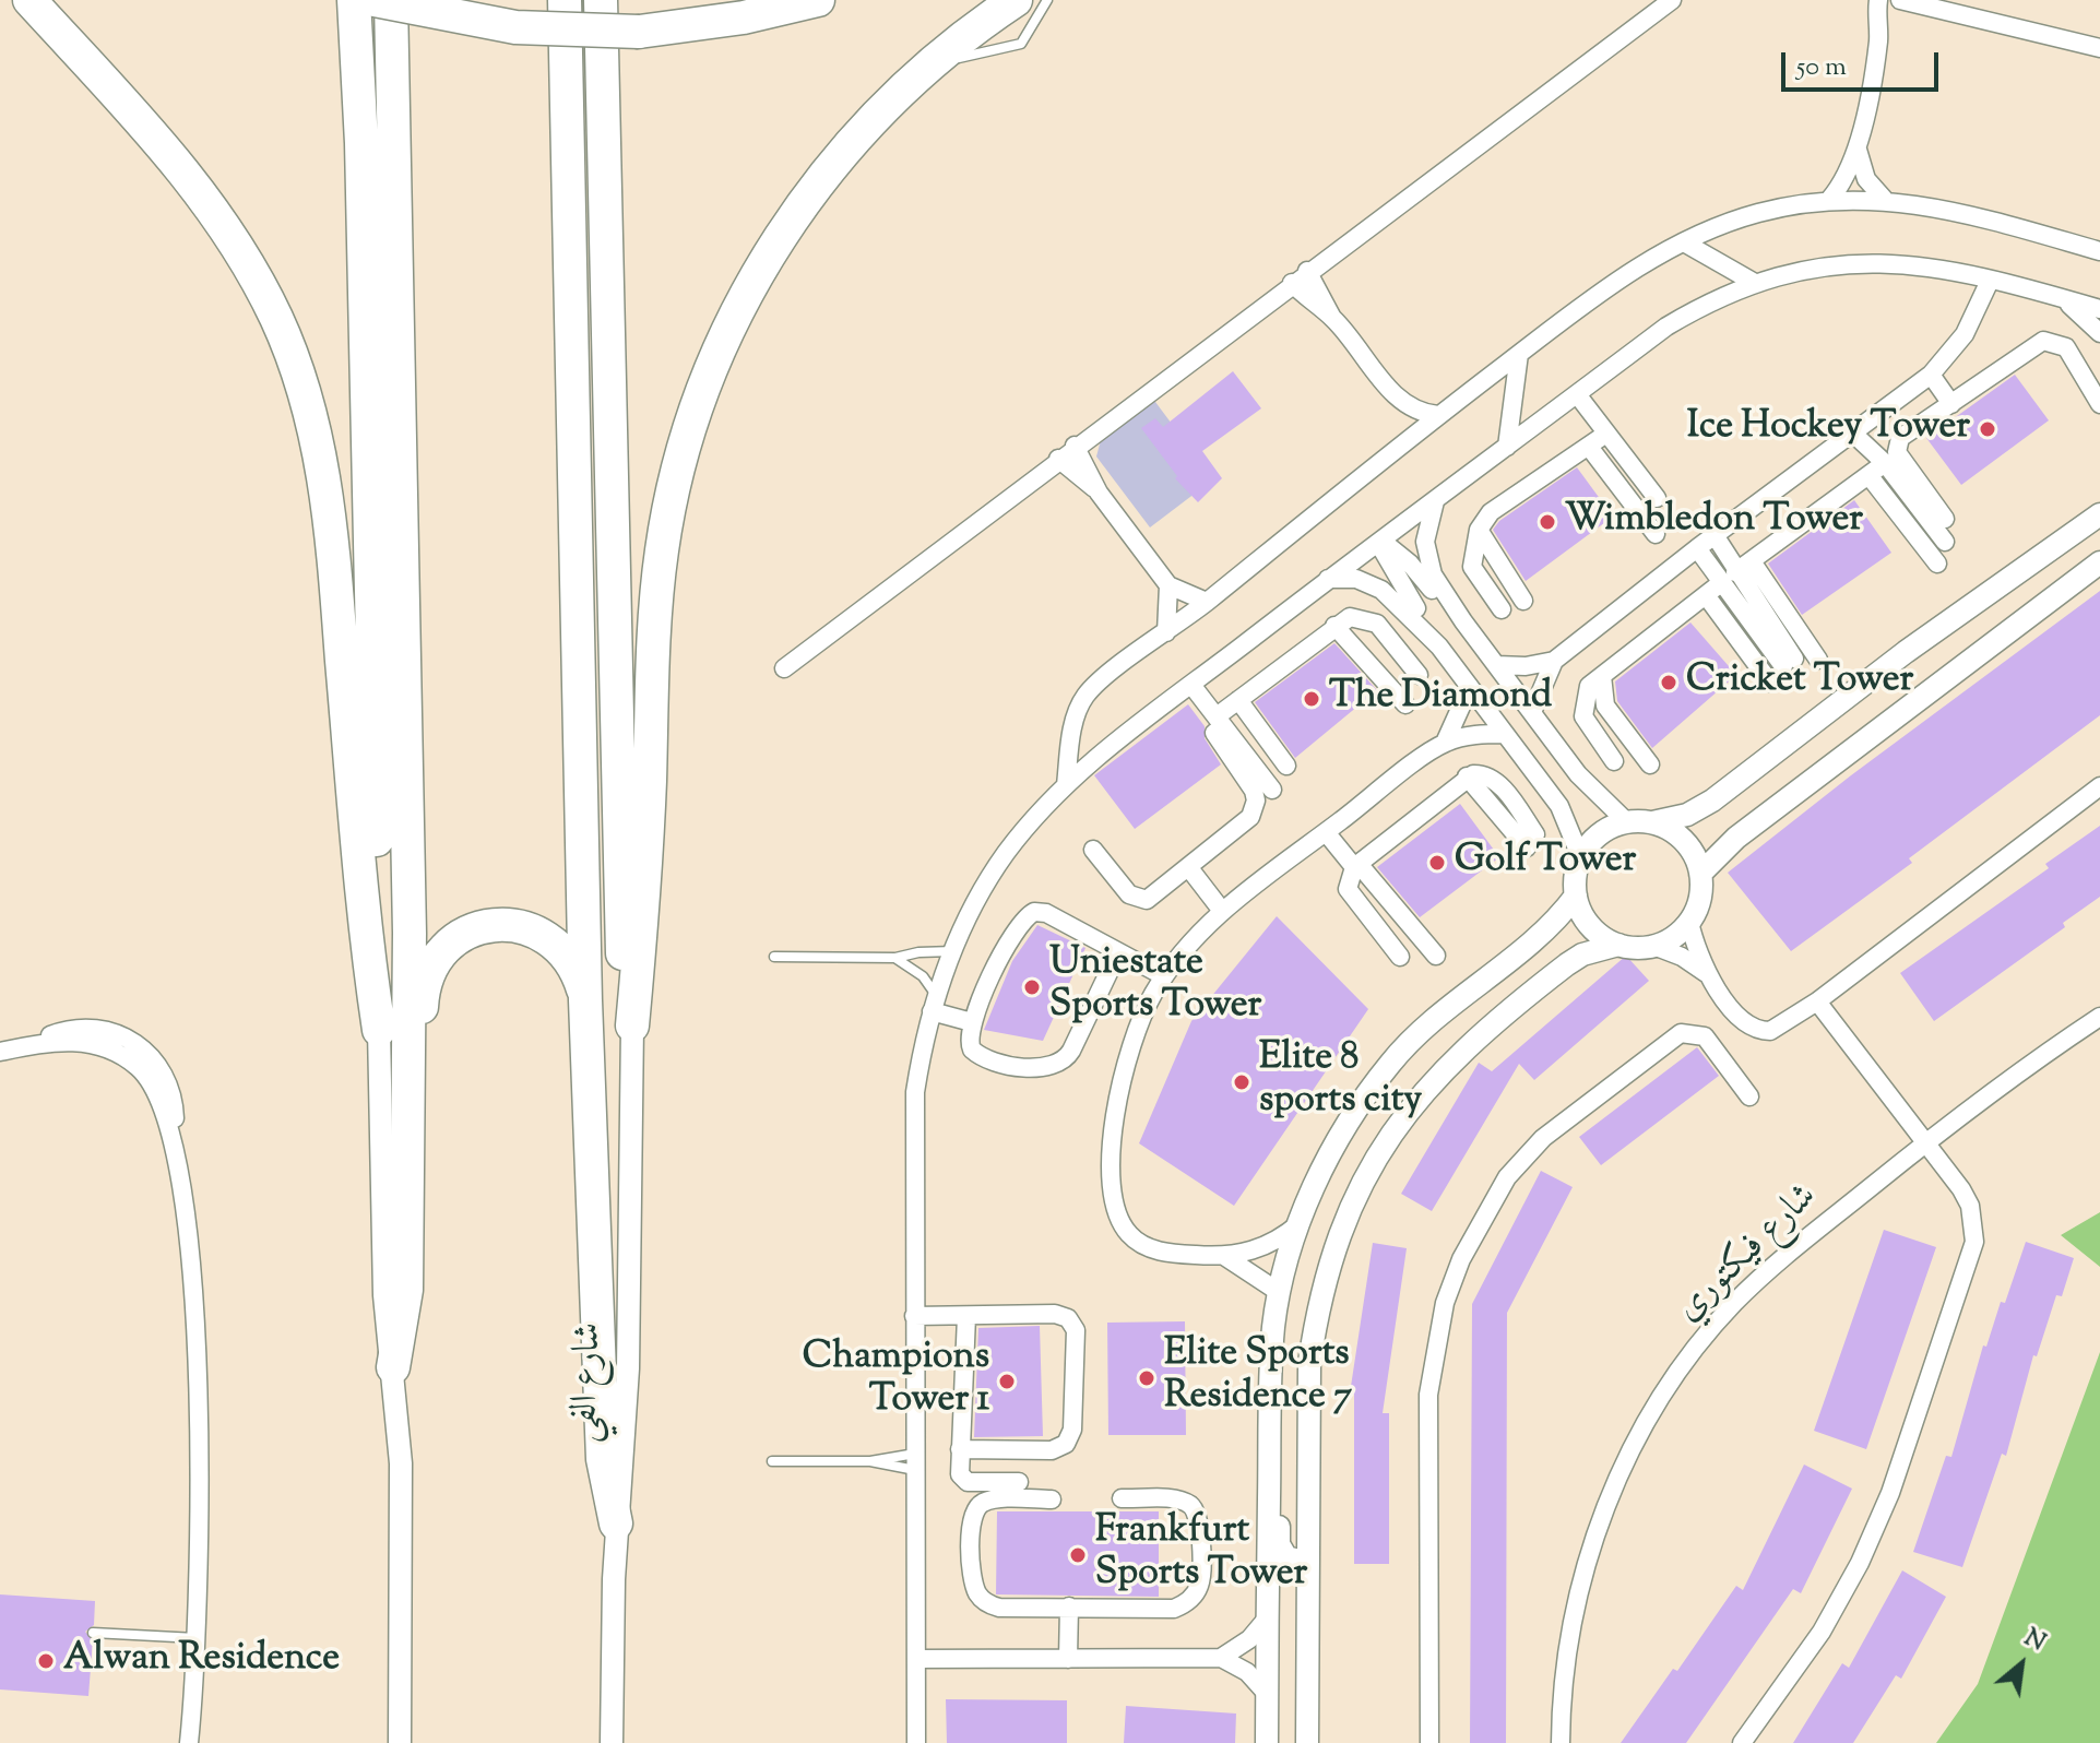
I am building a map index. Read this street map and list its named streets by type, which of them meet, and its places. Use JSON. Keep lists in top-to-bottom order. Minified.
{"streets":{"street":["شارع فيكتوري","شارع الفي"]},"places":["Ice Hockey Tower","Wimbledon Tower","Cricket Tower","The Diamond","Golf Tower","Uniestate Sports Tower","Elite 8 sports city","Elite Sports Residence 7","Champions Tower 1","Frankfurt Sports Tower","Alwan Residence"],"scale_bar":"50 m","north":"top right"}
